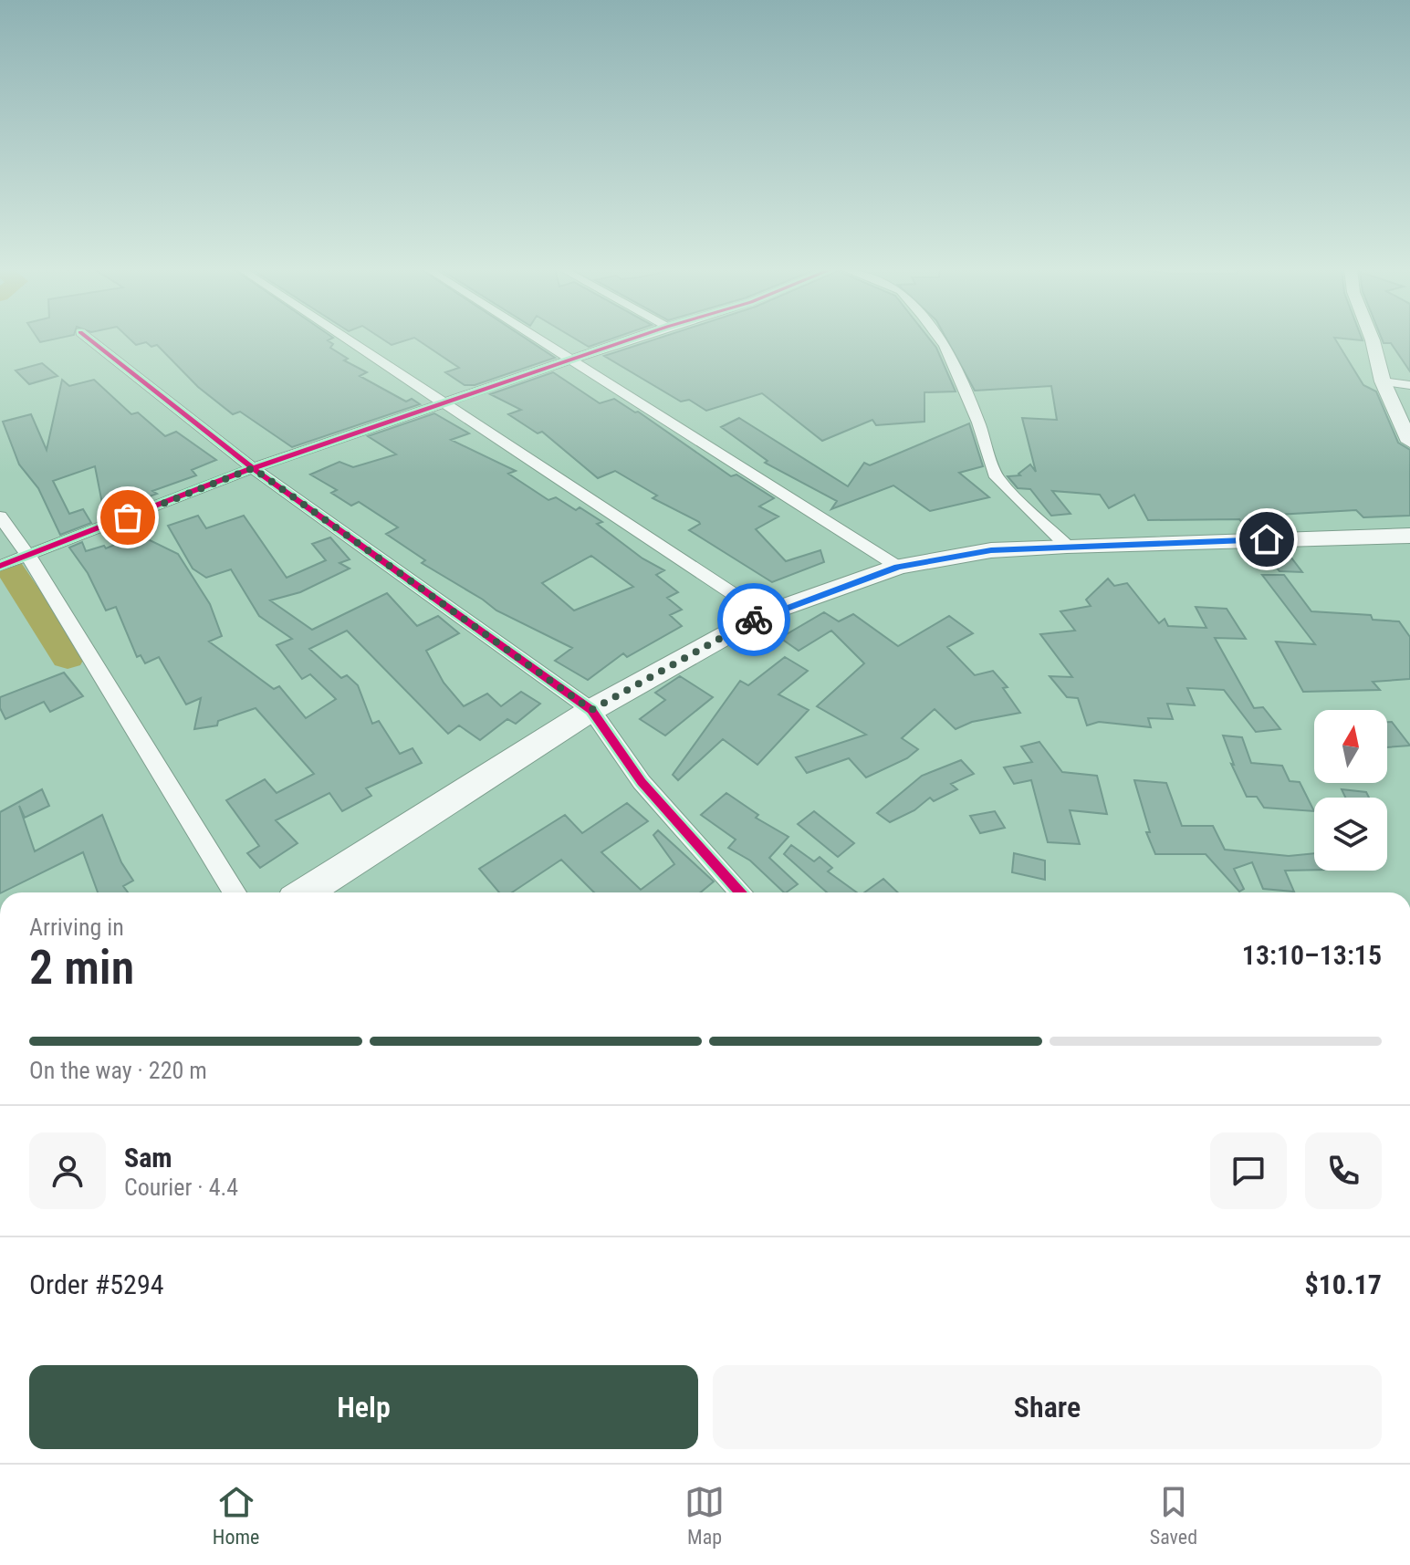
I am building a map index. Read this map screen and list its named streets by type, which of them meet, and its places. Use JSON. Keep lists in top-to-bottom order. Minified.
{"north":"top","page":{"heading":["2 min","Arriving in","13:10–13:15"],"panel":["Sam","Courier · 4.4","Order #5294","$10.17"],"bar":"On the way · 220 m","buttons":["Help","Share"],"tabs":["Home","Map","Saved"]}}
